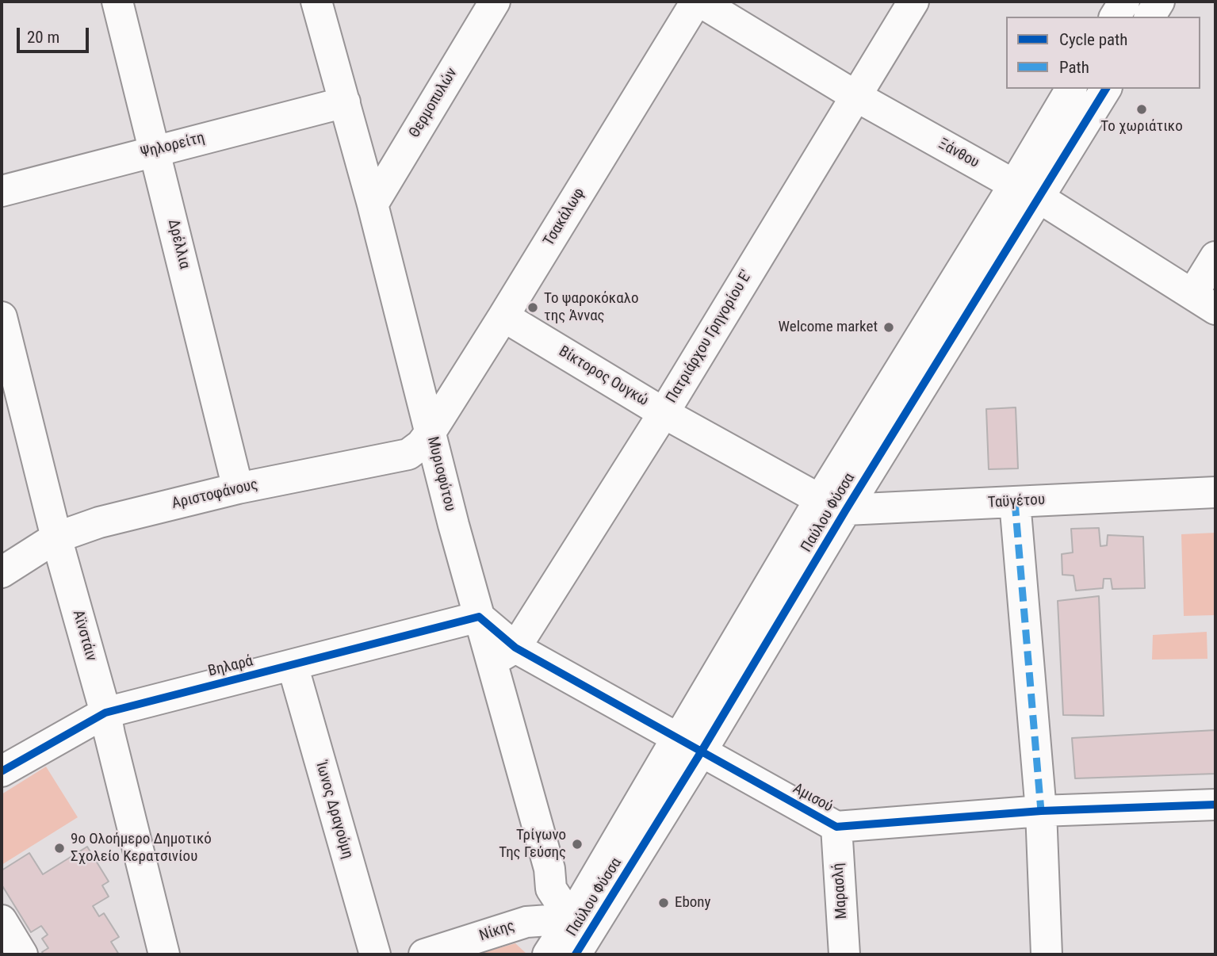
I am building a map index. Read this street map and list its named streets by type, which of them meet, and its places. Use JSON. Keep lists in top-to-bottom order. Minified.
{"streets":{"street":["Θερμοπυλών","Ψηλορείτη","Ξάνθου","Τσακάλωφ","Δρέλλια","Πατριάρχου Γρηγορίου Ε'","Βίκτορος Ουγκώ","Μυριοφύτου","Αριστοφάνους","Ταϋγέτου","Παύλου Φύσσα","Αϊνστάιν","Βηλαρά","Αμισού","Ίωνος Δραγούμη","Μαρασλή","Νίκης"]},"crossings":[["Θερμοπυλών","Μυριοφύτου"],["Ψηλορείτη","Δρέλλια"],["Ψηλορείτη","Μυριοφύτου"],["Ξάνθου","Τσακάλωφ"],["Ξάνθου","Πατριάρχου Γρηγορίου Ε'"],["Ξάνθου","Παύλου Φύσσα"],["Τσακάλωφ","Βίκτορος Ουγκώ"],["Τσακάλωφ","Μυριοφύτου"],["Τσακάλωφ","Αριστοφάνους"],["Δρέλλια","Αριστοφάνους"],["Πατριάρχου Γρηγορίου Ε'","Βίκτορος Ουγκώ"],["Πατριάρχου Γρηγορίου Ε'","Μυριοφύτου"],["Πατριάρχου Γρηγορίου Ε'","Αμισού"],["Βίκτορος Ουγκώ","Ταϋγέτου"],["Βίκτορος Ουγκώ","Παύλου Φύσσα"],["Μυριοφύτου","Αριστοφάνους"],["Μυριοφύτου","Παύλου Φύσσα"],["Μυριοφύτου","Βηλαρά"],["Μυριοφύτου","Αμισού"],["Μυριοφύτου","Νίκης"],["Αριστοφάνους","Αϊνστάιν"],["Ταϋγέτου","Παύλου Φύσσα"],["Παύλου Φύσσα","Αμισού"],["Παύλου Φύσσα","Νίκης"],["Αϊνστάιν","Βηλαρά"],["Βηλαρά","Ίωνος Δραγούμη"],["Αμισού","Μαρασλή"]],"places":["Το χωριάτικο","Το ψαροκόκαλο της Άννας","Welcome market","Τρίγωνο Της Γεύσης","9ο Ολοήμερο Δημοτικό Σχολείο Κερατσινίου","Ebony"],"legend":["Cycle path","Path"],"scale_bar":"20 m"}
